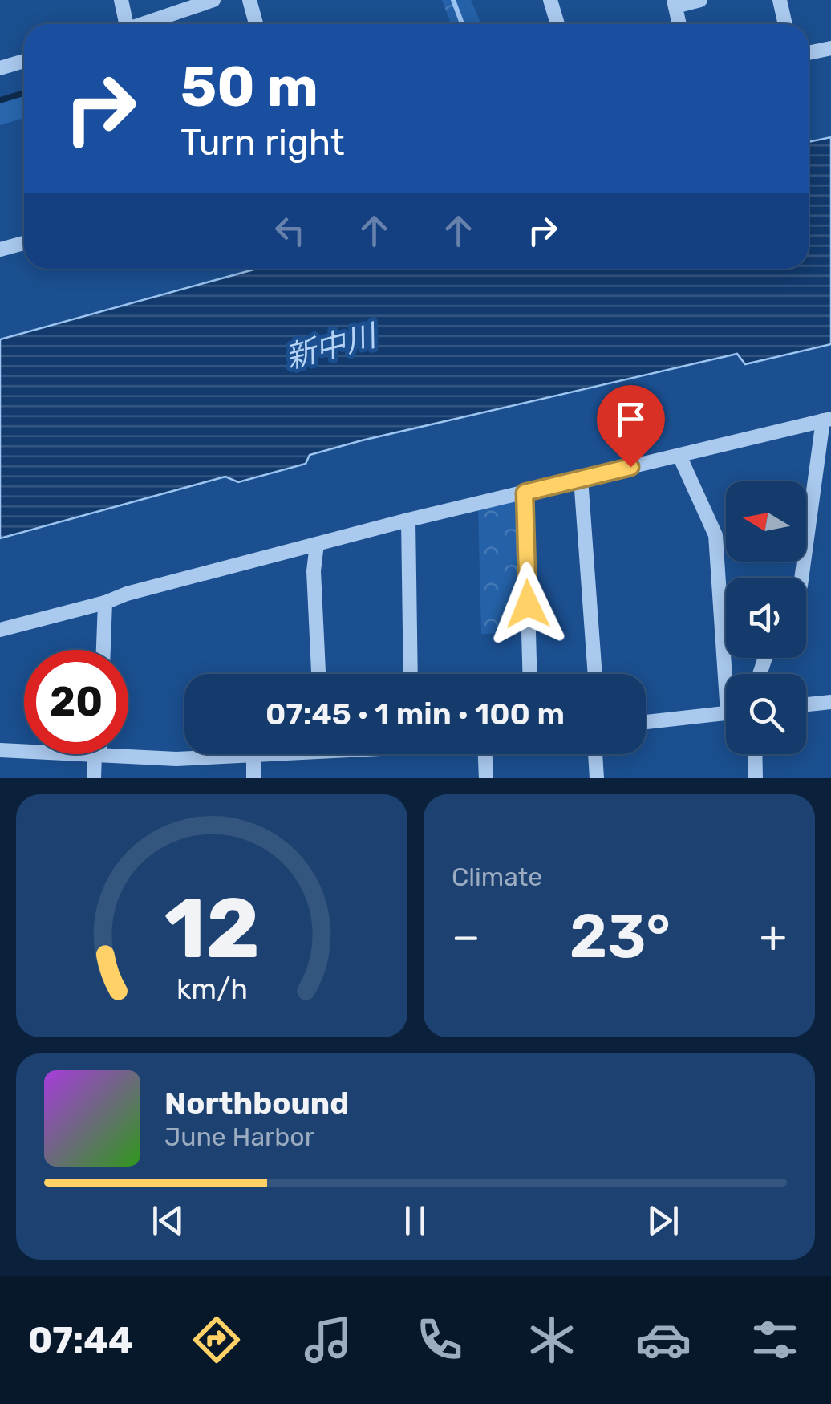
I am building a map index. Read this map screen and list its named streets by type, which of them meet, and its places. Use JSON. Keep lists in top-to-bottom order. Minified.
{"water":["新中川"],"north":"left","page":{"turn":["50 m","Turn right"],"limit":"20","trip":"07:45 · 1 min · 100 m","tile":"Climate","heat":["−","23°","+"],"song":["Northbound","June Harbor"],"tabs":"07:44","gauge":["12","km/h"]}}
